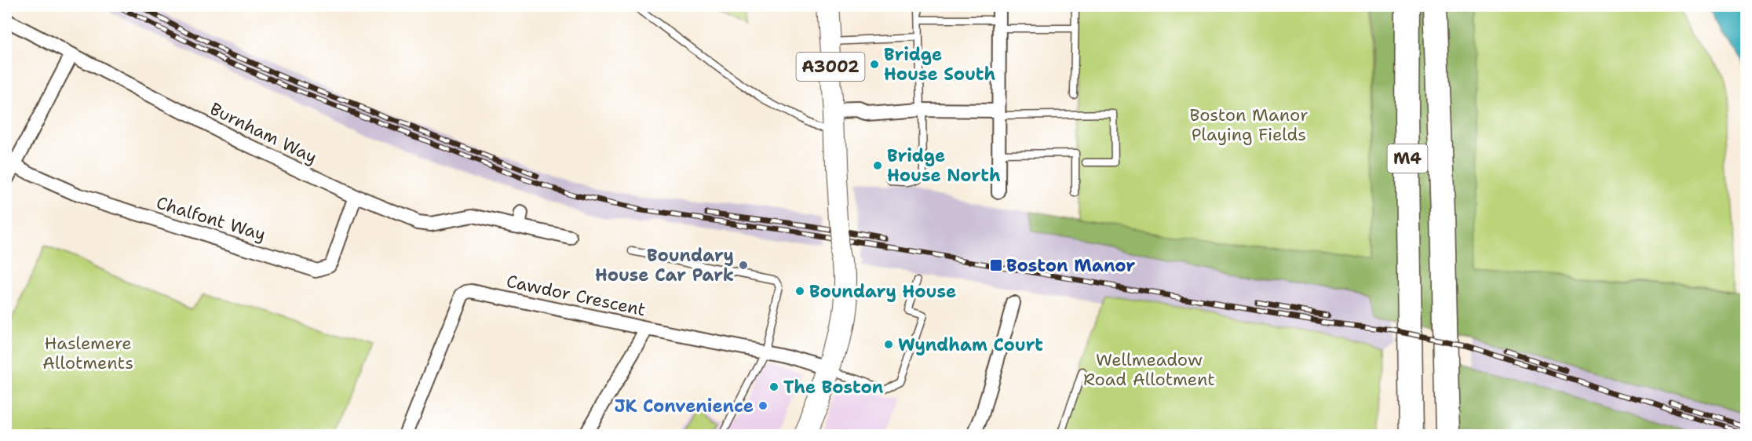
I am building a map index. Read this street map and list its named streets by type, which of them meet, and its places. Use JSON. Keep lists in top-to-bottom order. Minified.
{"streets":{"highway":["M4"],"main road":["A3002"],"street":["Burnham Way","Chalfont Way","Cawdor Crescent"]},"crossings":[["A3002","Cawdor Crescent"],["Burnham Way","Chalfont Way"]],"parks":["Boston Manor Playing Fields","Haslemere Allotments","Wellmeadow Road Allotment"],"places":{"other":["Bridge House South","Bridge House North","Boundary House Car Park","Boundary House","Wyndham Court","The Boston","JK Convenience"],"transit":["Boston Manor"]}}
